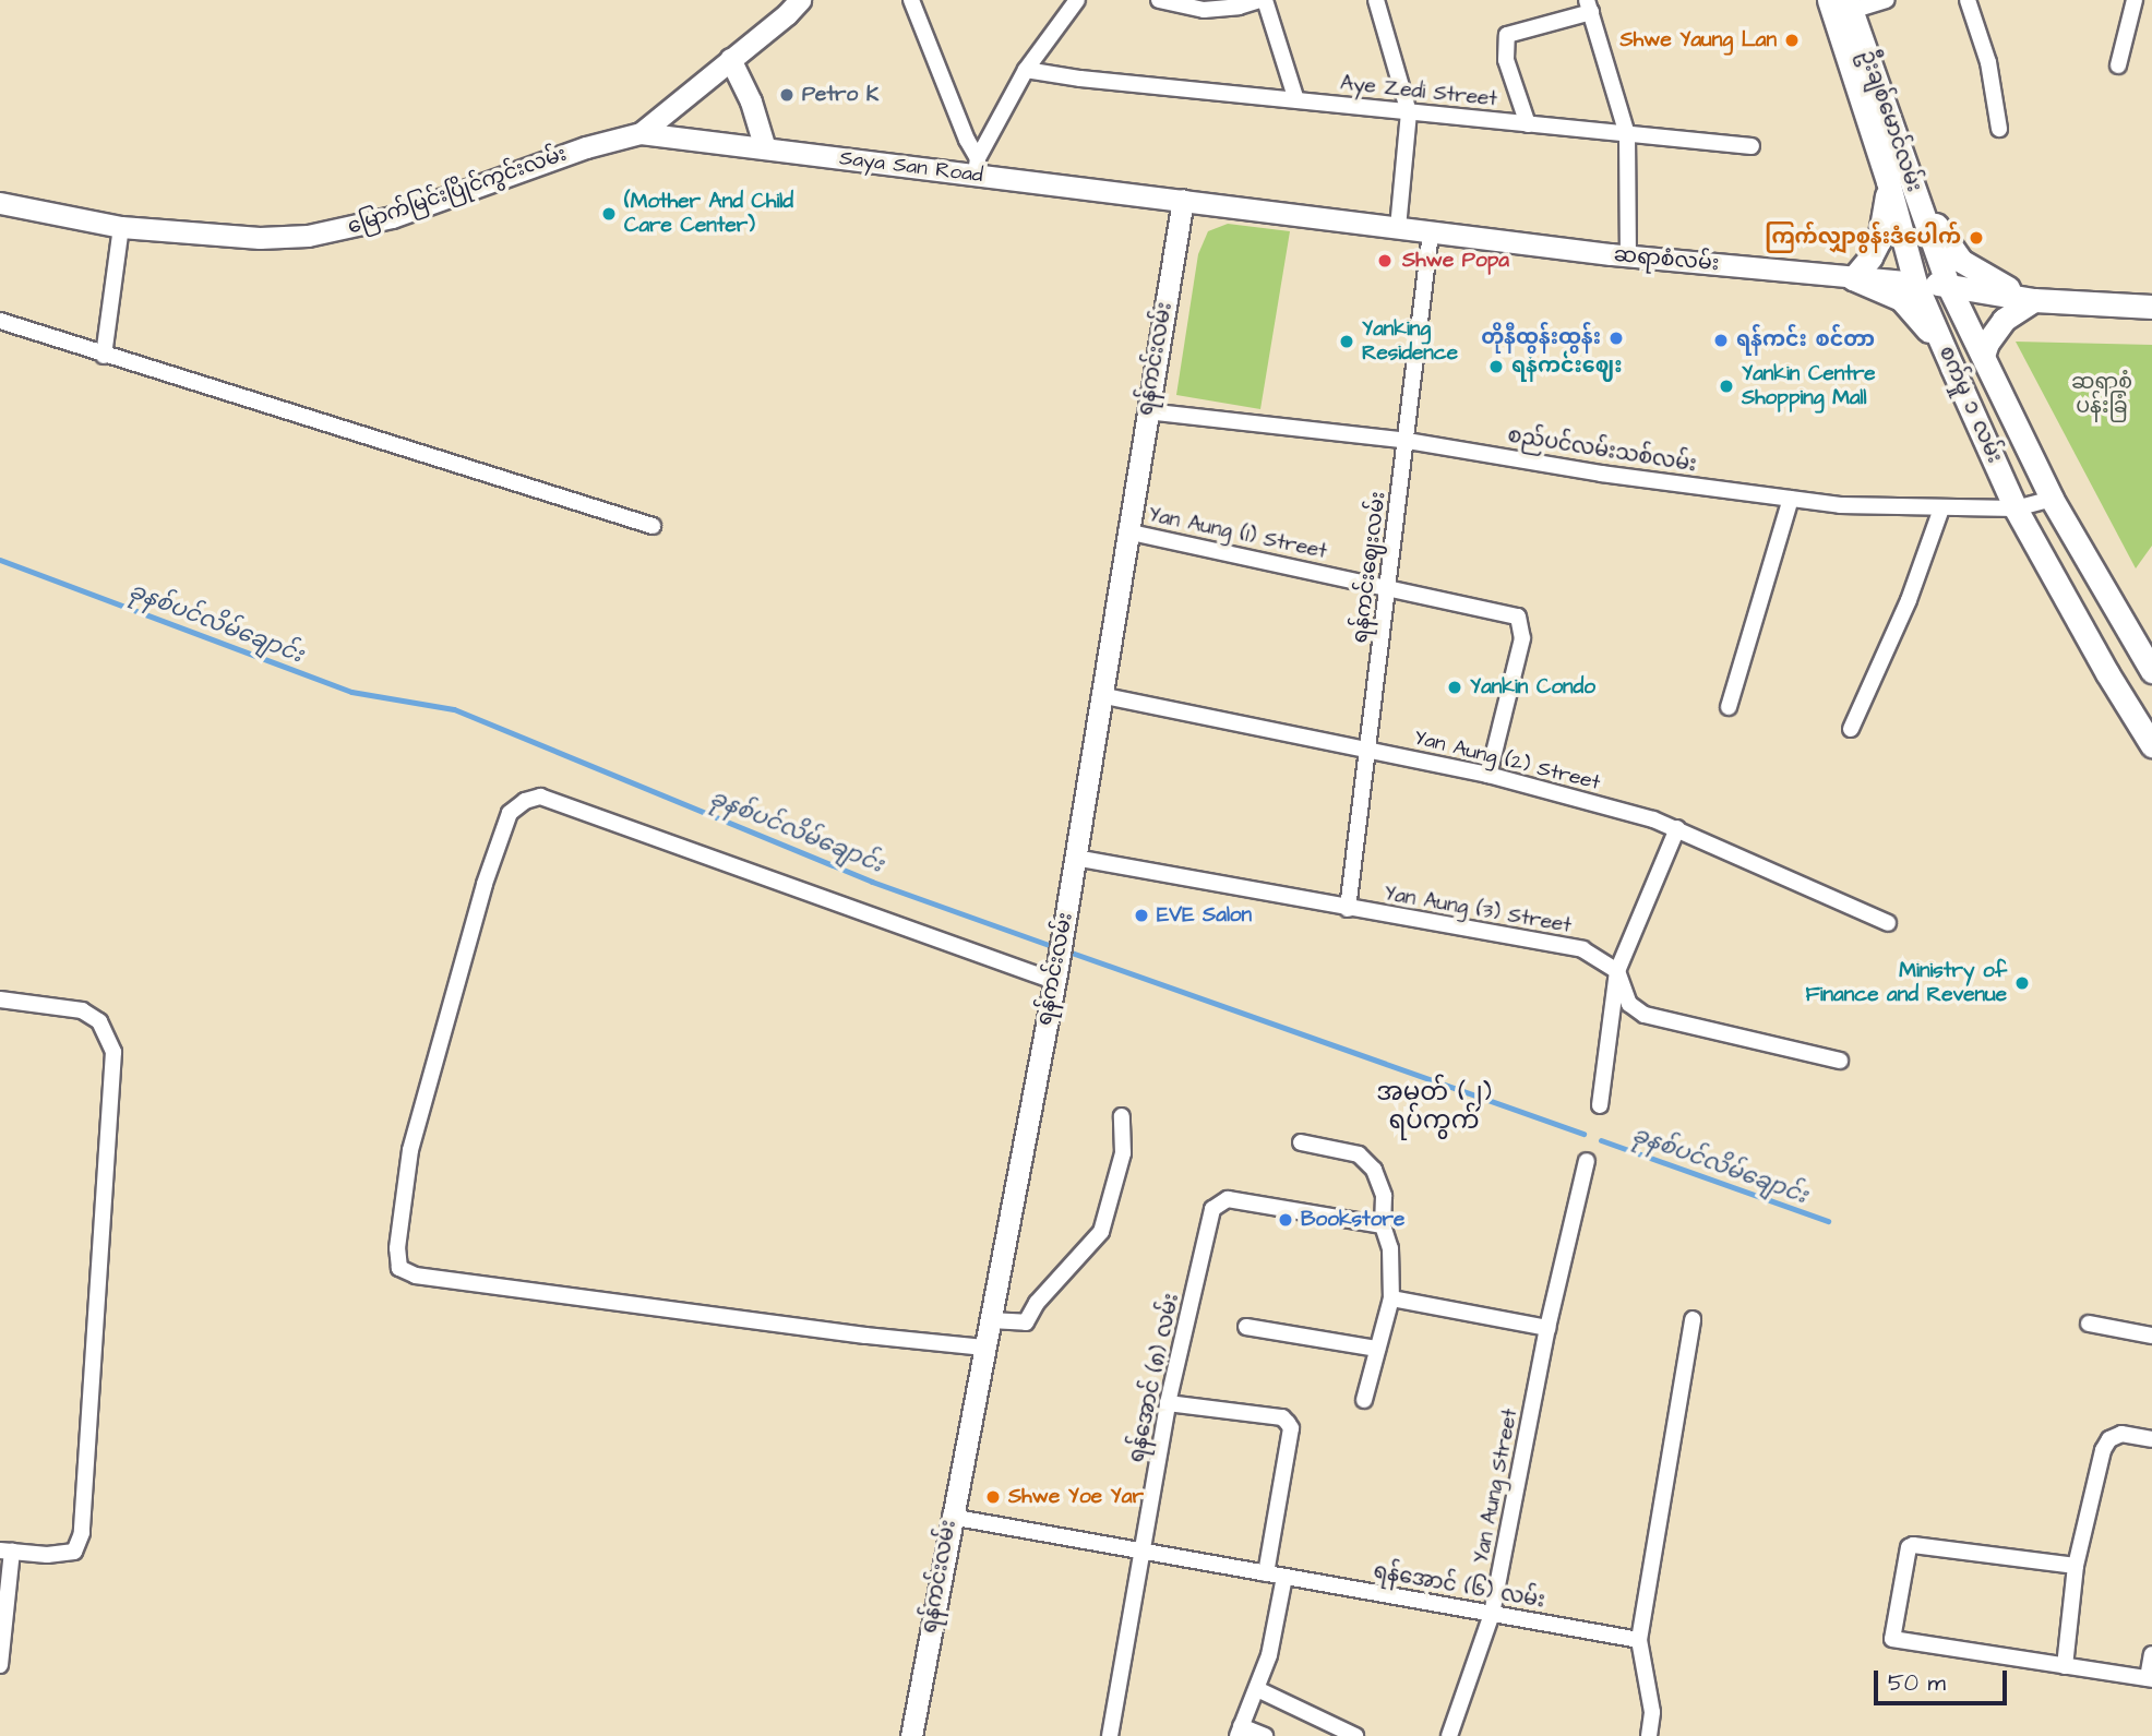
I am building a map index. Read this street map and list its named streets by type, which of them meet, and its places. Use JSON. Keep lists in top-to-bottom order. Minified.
{"streets":{"main road":["ဦးချစ်မောင်လမ်း","Saya San Road","မြောက်မြင်းပြိုင်ကွင်းလမ်း","ဆရာစံလမ်း","ရန်ကင်းလမ်း","စက်မှု ၁ လမ်း"],"street":["Aye Zedi Street","စည်ပင်လမ်းသစ်လမ်း","Yan Aung (1) Street","ရန်ကင်းဈေးလမ်း","Yan Aung (2) Street","Yan Aung (3) Street","ရန်အောင် (၈) လမ်း","Yan Aung Street","ရန်အောင် (၆) လမ်း"]},"crossings":[["ဦးချစ်မောင်လမ်း","ဆရာစံလမ်း"],["ဦးချစ်မောင်လမ်း","စက်မှု ၁ လမ်း"],["Saya San Road","မြောက်မြင်းပြိုင်ကွင်းလမ်း"],["Saya San Road","ဆရာစံလမ်း"],["Saya San Road","ရန်ကင်းလမ်း"],["ဆရာစံလမ်း","ရန်ကင်းလမ်း"],["ဆရာစံလမ်း","စက်မှု ၁ လမ်း"],["ဆရာစံလမ်း","ရန်ကင်းဈေးလမ်း"],["ရန်ကင်းလမ်း","စည်ပင်လမ်းသစ်လမ်း"],["ရန်ကင်းလမ်း","Yan Aung (1) Street"],["ရန်ကင်းလမ်း","Yan Aung (2) Street"],["ရန်ကင်းလမ်း","Yan Aung (3) Street"],["ရန်ကင်းလမ်း","ရန်အောင် (၆) လမ်း"],["စက်မှု ၁ လမ်း","စည်ပင်လမ်းသစ်လမ်း"],["စည်ပင်လမ်းသစ်လမ်း","ရန်ကင်းဈေးလမ်း"],["Yan Aung (1) Street","ရန်ကင်းဈေးလမ်း"],["Yan Aung (1) Street","Yan Aung (2) Street"],["ရန်ကင်းဈေးလမ်း","Yan Aung (2) Street"],["ရန်ကင်းဈေးလမ်း","Yan Aung (3) Street"],["ရန်အောင် (၈) လမ်း","ရန်အောင် (၆) လမ်း"],["Yan Aung Street","ရန်အောင် (၆) လမ်း"]],"districts":["အမှတ် (၂) ရပ်ကွက်"],"water":["ခုနစ်ပင်လိမ်ချောင်း"],"parks":["ဆရာစံ ပန်းခြံ"],"places":["Shwe Yaung Lan","Petro K","(Mother And Child Care Center)","ကြက်လျှာစွန်းဒံပေါက်","Shwe Popa","တိုနီထွန်းထွန်း","ရန်ကင်း စင်တာ","Yanking Residence","ရန်ကင်းဈေး","Yankin Centre Shopping Mall","Yankin Condo","EVE Salon","Ministry of Finance and Revenue","Bookstore","Shwe Yoe Yar"],"scale_bar":"50 m"}
